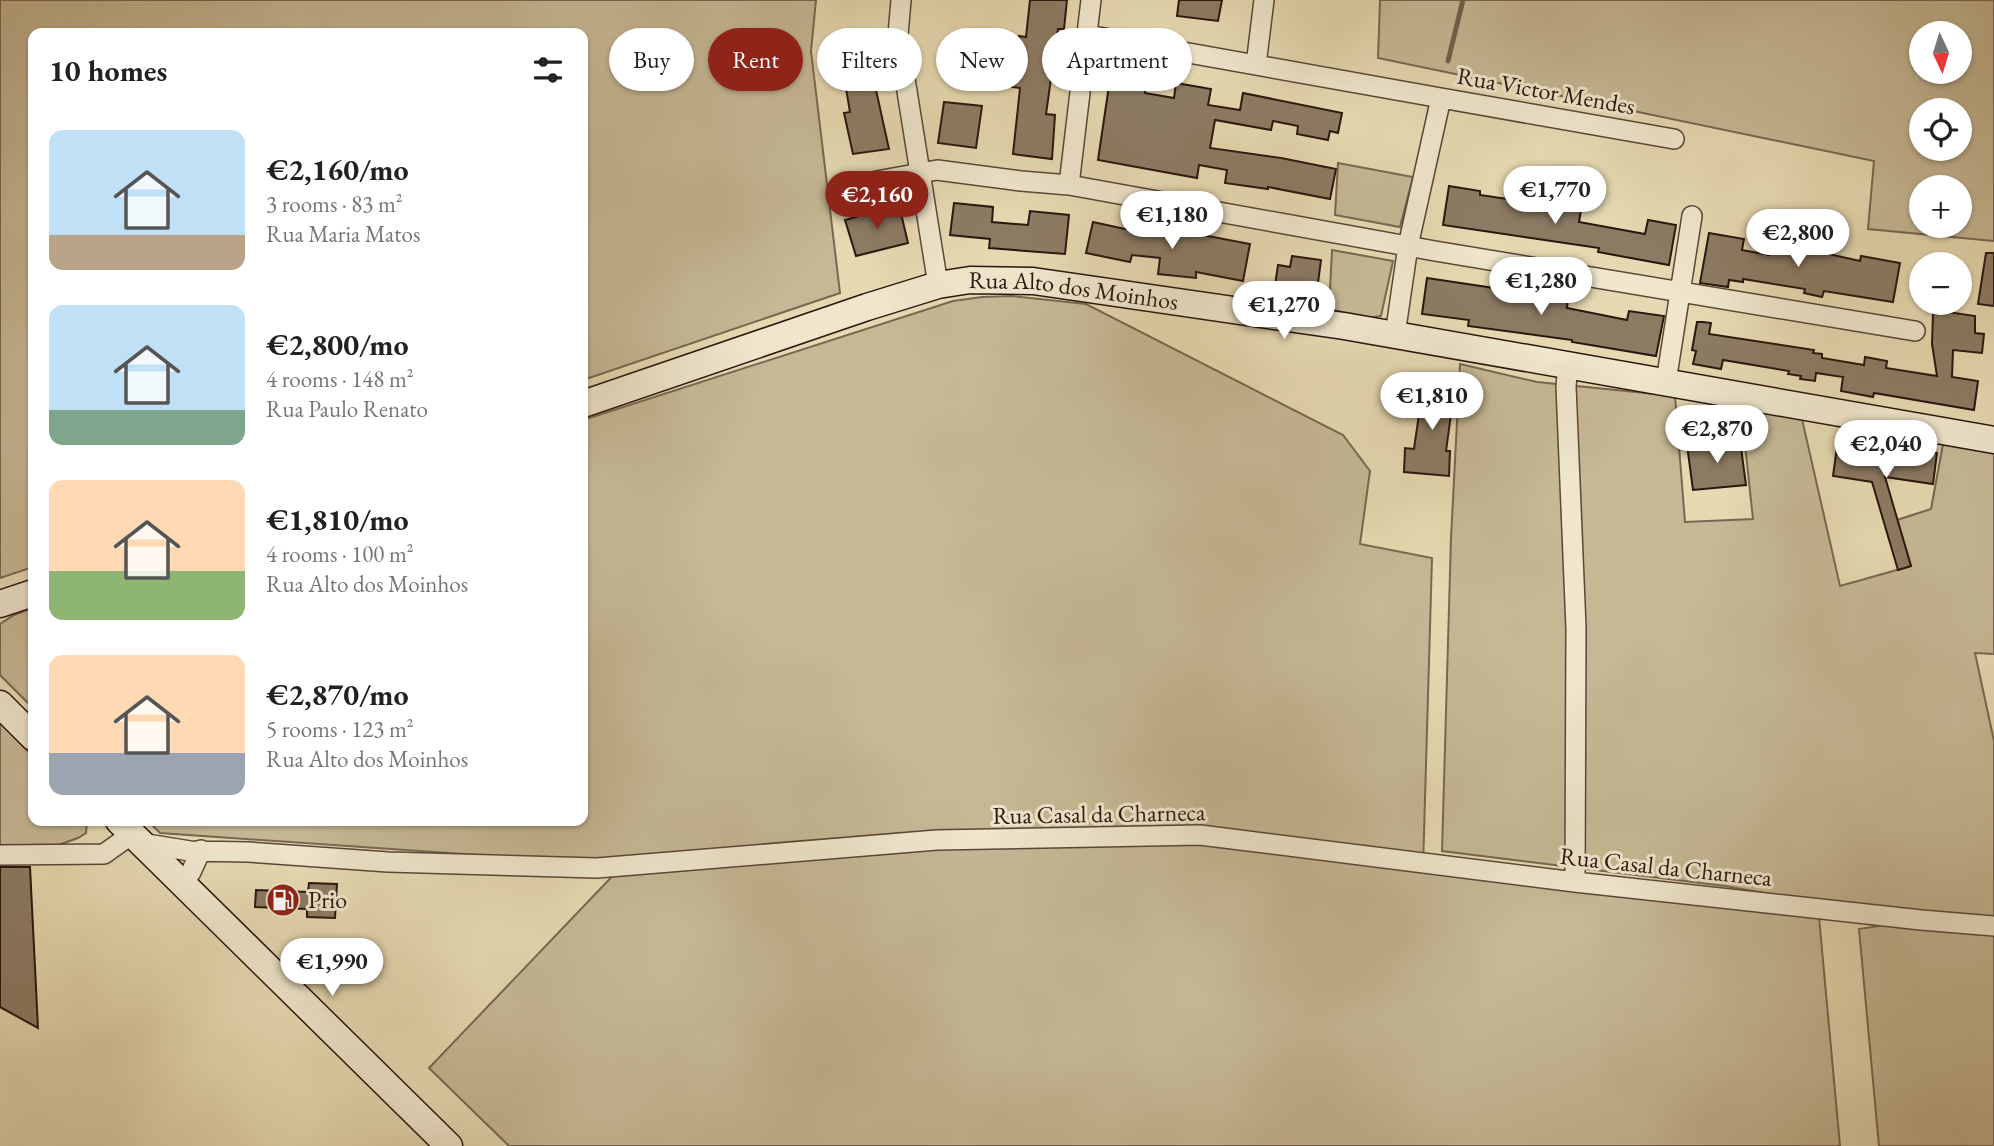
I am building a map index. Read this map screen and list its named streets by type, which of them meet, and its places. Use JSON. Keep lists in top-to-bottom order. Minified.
{"streets":{"street":["Rua Victor Mendes","Rua Alto dos Moinhos","Rua Casal da Charneca"]},"crossings":[["Rua Victor Mendes","Rua Alto dos Moinhos"]],"places":{"fuel station":["Prio"]},"north":"bottom","page":{"map_buttons":["+","−"],"chip":["Buy","Rent","Filters","New","Apartment"],"heading":"10 homes","list":[{"name":"€2,160/mo","note":"3 rooms · 83 m² · Rua Maria Matos"},{"name":"€2,800/mo","note":"4 rooms · 148 m² · Rua Paulo Renato"},{"name":"€1,810/mo","note":"4 rooms · 100 m² · Rua Alto dos Moinhos"},{"name":"€2,870/mo","note":"5 rooms · 123 m² · Rua Alto dos Moinhos"}],"price":["€1,770","€2,160","€1,180","€2,800","€1,280","€1,270","€1,810","€2,870","€2,040","€1,990"]}}
